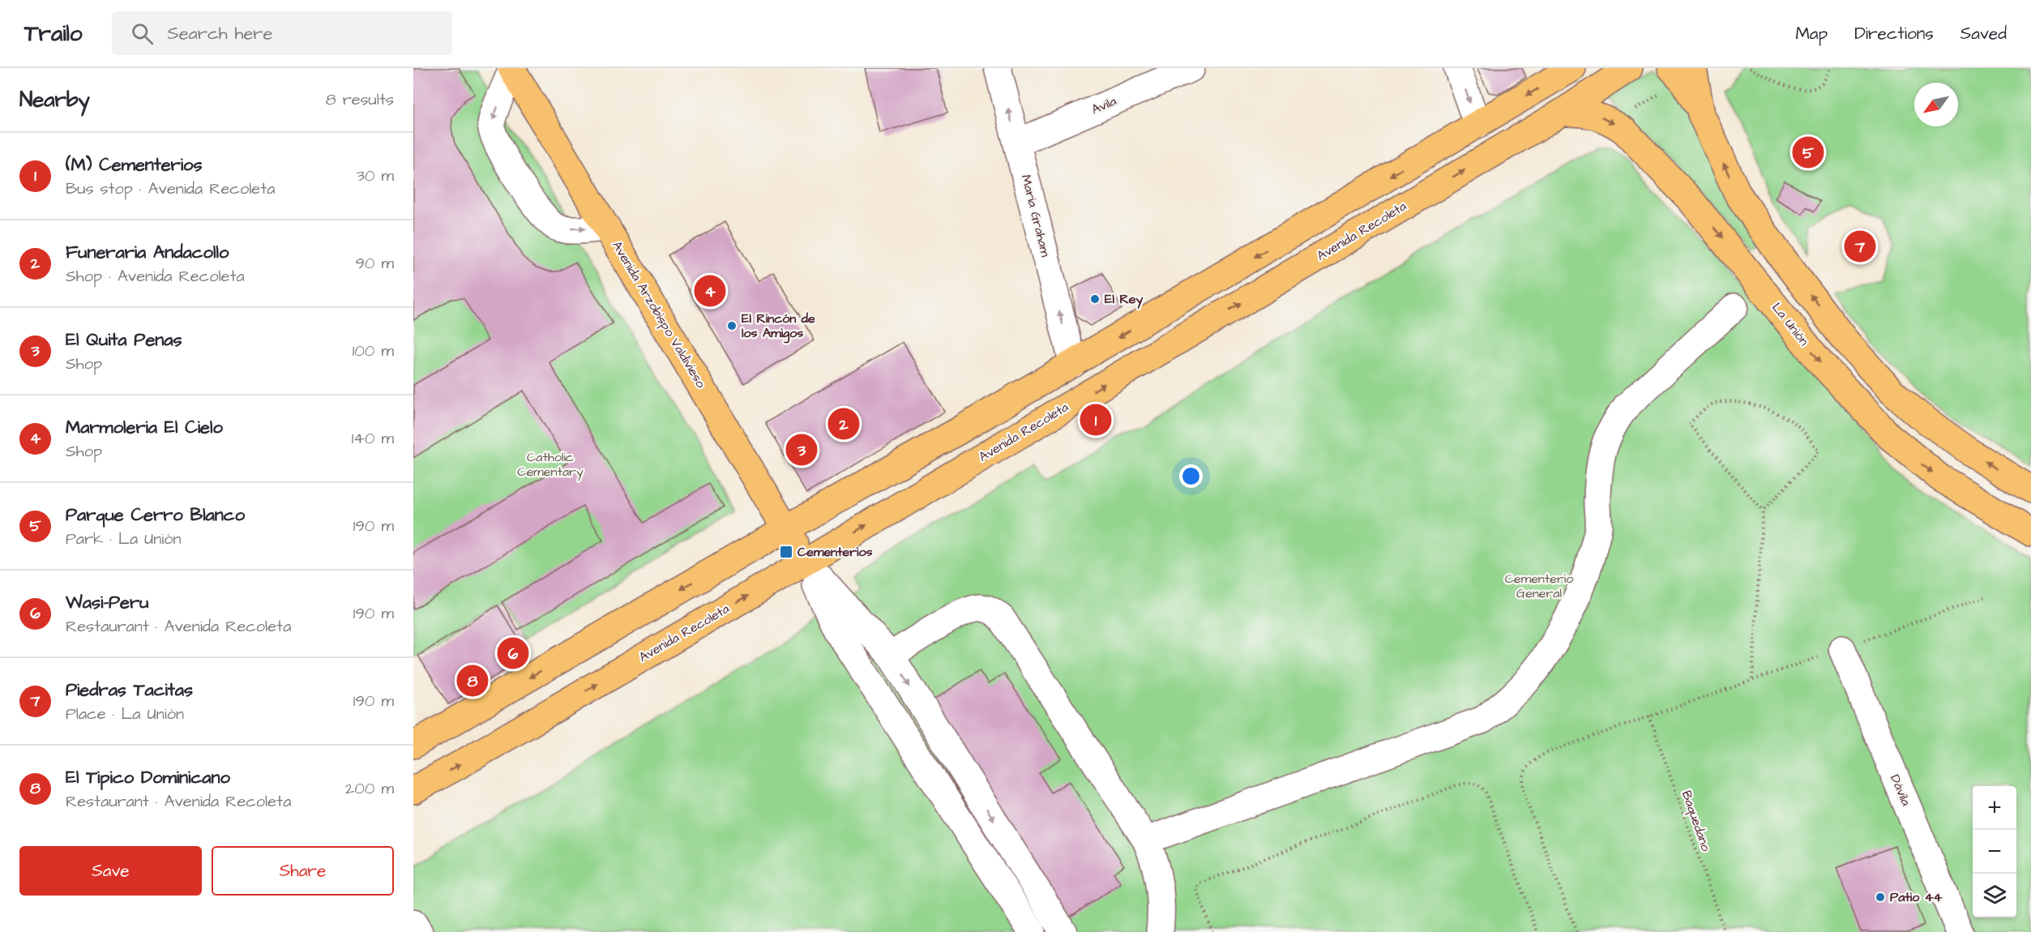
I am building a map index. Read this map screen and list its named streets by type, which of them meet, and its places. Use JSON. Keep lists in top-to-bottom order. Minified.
{"streets":{"main road":["Avenida Recoleta","Avenida Arzobispo Valdivieso","La Unión"],"street":["Avila","María Graham","Dávila"],"path":["Baquedano"]},"crossings":[["Avila","María Graham"],["Avenida Recoleta","Avenida Arzobispo Valdivieso"],["Avenida Recoleta","La Unión"]],"one_way":["María Graham"],"parks":["Catholic Cementary","Cementerio General"],"places":{"other":["El Rey","El Rincón de los Amigos","Patio 44"],"transit":["Cementerios"]},"north":"bottom left","page":{"header":"Trailo","search":"Search here","nav":["Map","Directions","Saved"],"heading":["Nearby","8 results"],"list":[{"mark":"1","name":"(M) Cementerios","note":"Bus stop · Avenida Recoleta","value":"30 m"},{"mark":"2","name":"Funeraria Andacollo","note":"Shop · Avenida Recoleta","value":"90 m"},{"mark":"3","name":"El Quita Penas","note":"Shop","value":"100 m"},{"mark":"4","name":"Marmoleria El Cielo","note":"Shop","value":"140 m"},{"mark":"5","name":"Parque Cerro Blanco","note":"Park · La Unión","value":"190 m"},{"mark":"6","name":"Wasi-Peru","note":"Restaurant · Avenida Recoleta","value":"190 m"},{"mark":"7","name":"Piedras Tacitas","note":"Place · La Unión","value":"190 m"},{"mark":"8","name":"El Tipico Dominicano","note":"Restaurant · Avenida Recoleta","value":"200 m"}],"pins":["5","7","4","1","2","3","6","8"],"map_buttons":["+","−"],"buttons":["Save","Share"]}}
